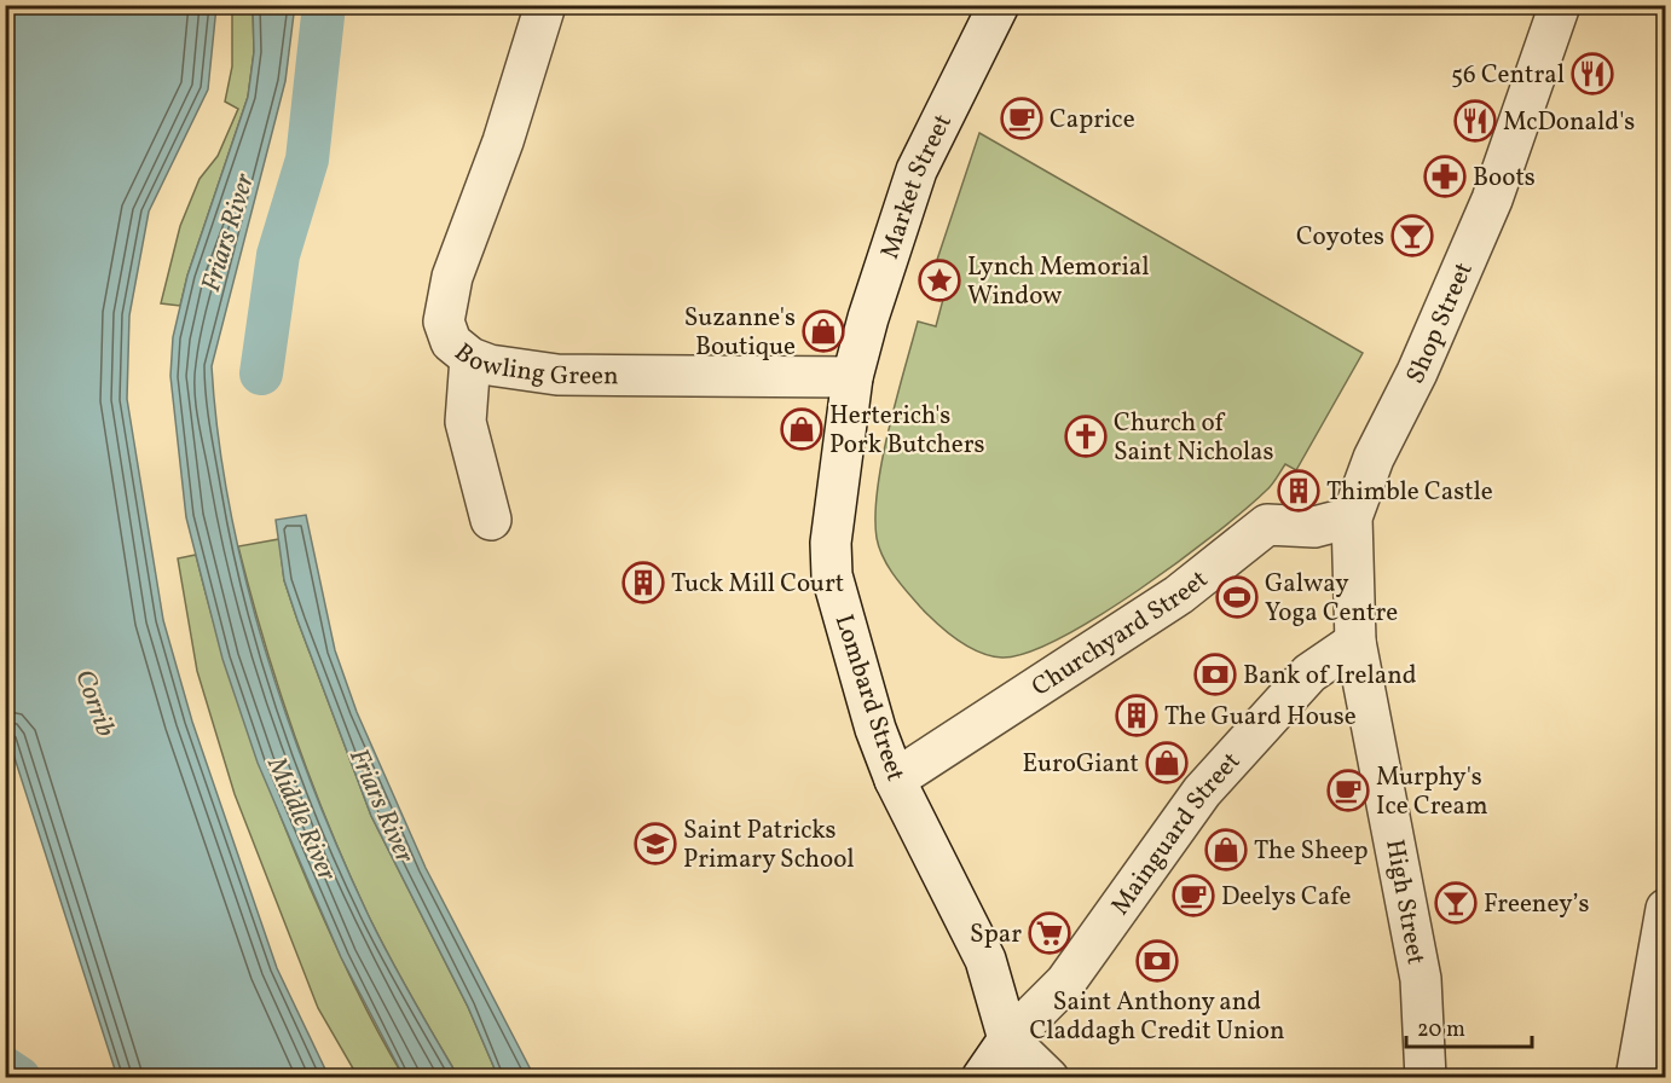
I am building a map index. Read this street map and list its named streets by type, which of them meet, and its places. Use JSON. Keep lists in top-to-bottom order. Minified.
{"streets":{"street":["Market Street","Shop Street","Bowling Green","Churchyard Street","Lombard Street","Mainguard Street","High Street"]},"crossings":[["Market Street","Bowling Green"],["Market Street","Lombard Street"],["Shop Street","Churchyard Street"],["Shop Street","Mainguard Street"],["Shop Street","High Street"],["Bowling Green","Lombard Street"],["Churchyard Street","Lombard Street"],["Lombard Street","Mainguard Street"],["Mainguard Street","High Street"]],"water":["Friars River","Corrib","Middle River"],"places":{"restaurant":["56 Central","McDonald's"],"cafe":["Caprice","Murphy's Ice Cream","Deelys Cafe"],"pharmacy":["Boots"],"bar":["Coyotes","Freeney’s"],"place":["Lynch Memorial Window"],"shop":["Suzanne's Boutique","Herterich's Pork Butchers","EuroGiant","The Sheep"],"church":["Church of Saint Nicholas"],"building":["Thimble Castle","Tuck Mill Court","The Guard House"],"sports":["Galway Yoga Centre"],"bank":["Bank of Ireland","Saint Anthony and Claddagh Credit Union"],"school or university":["Saint Patricks Primary School"],"supermarket":["Spar"]},"scale_bar":"20 m"}
